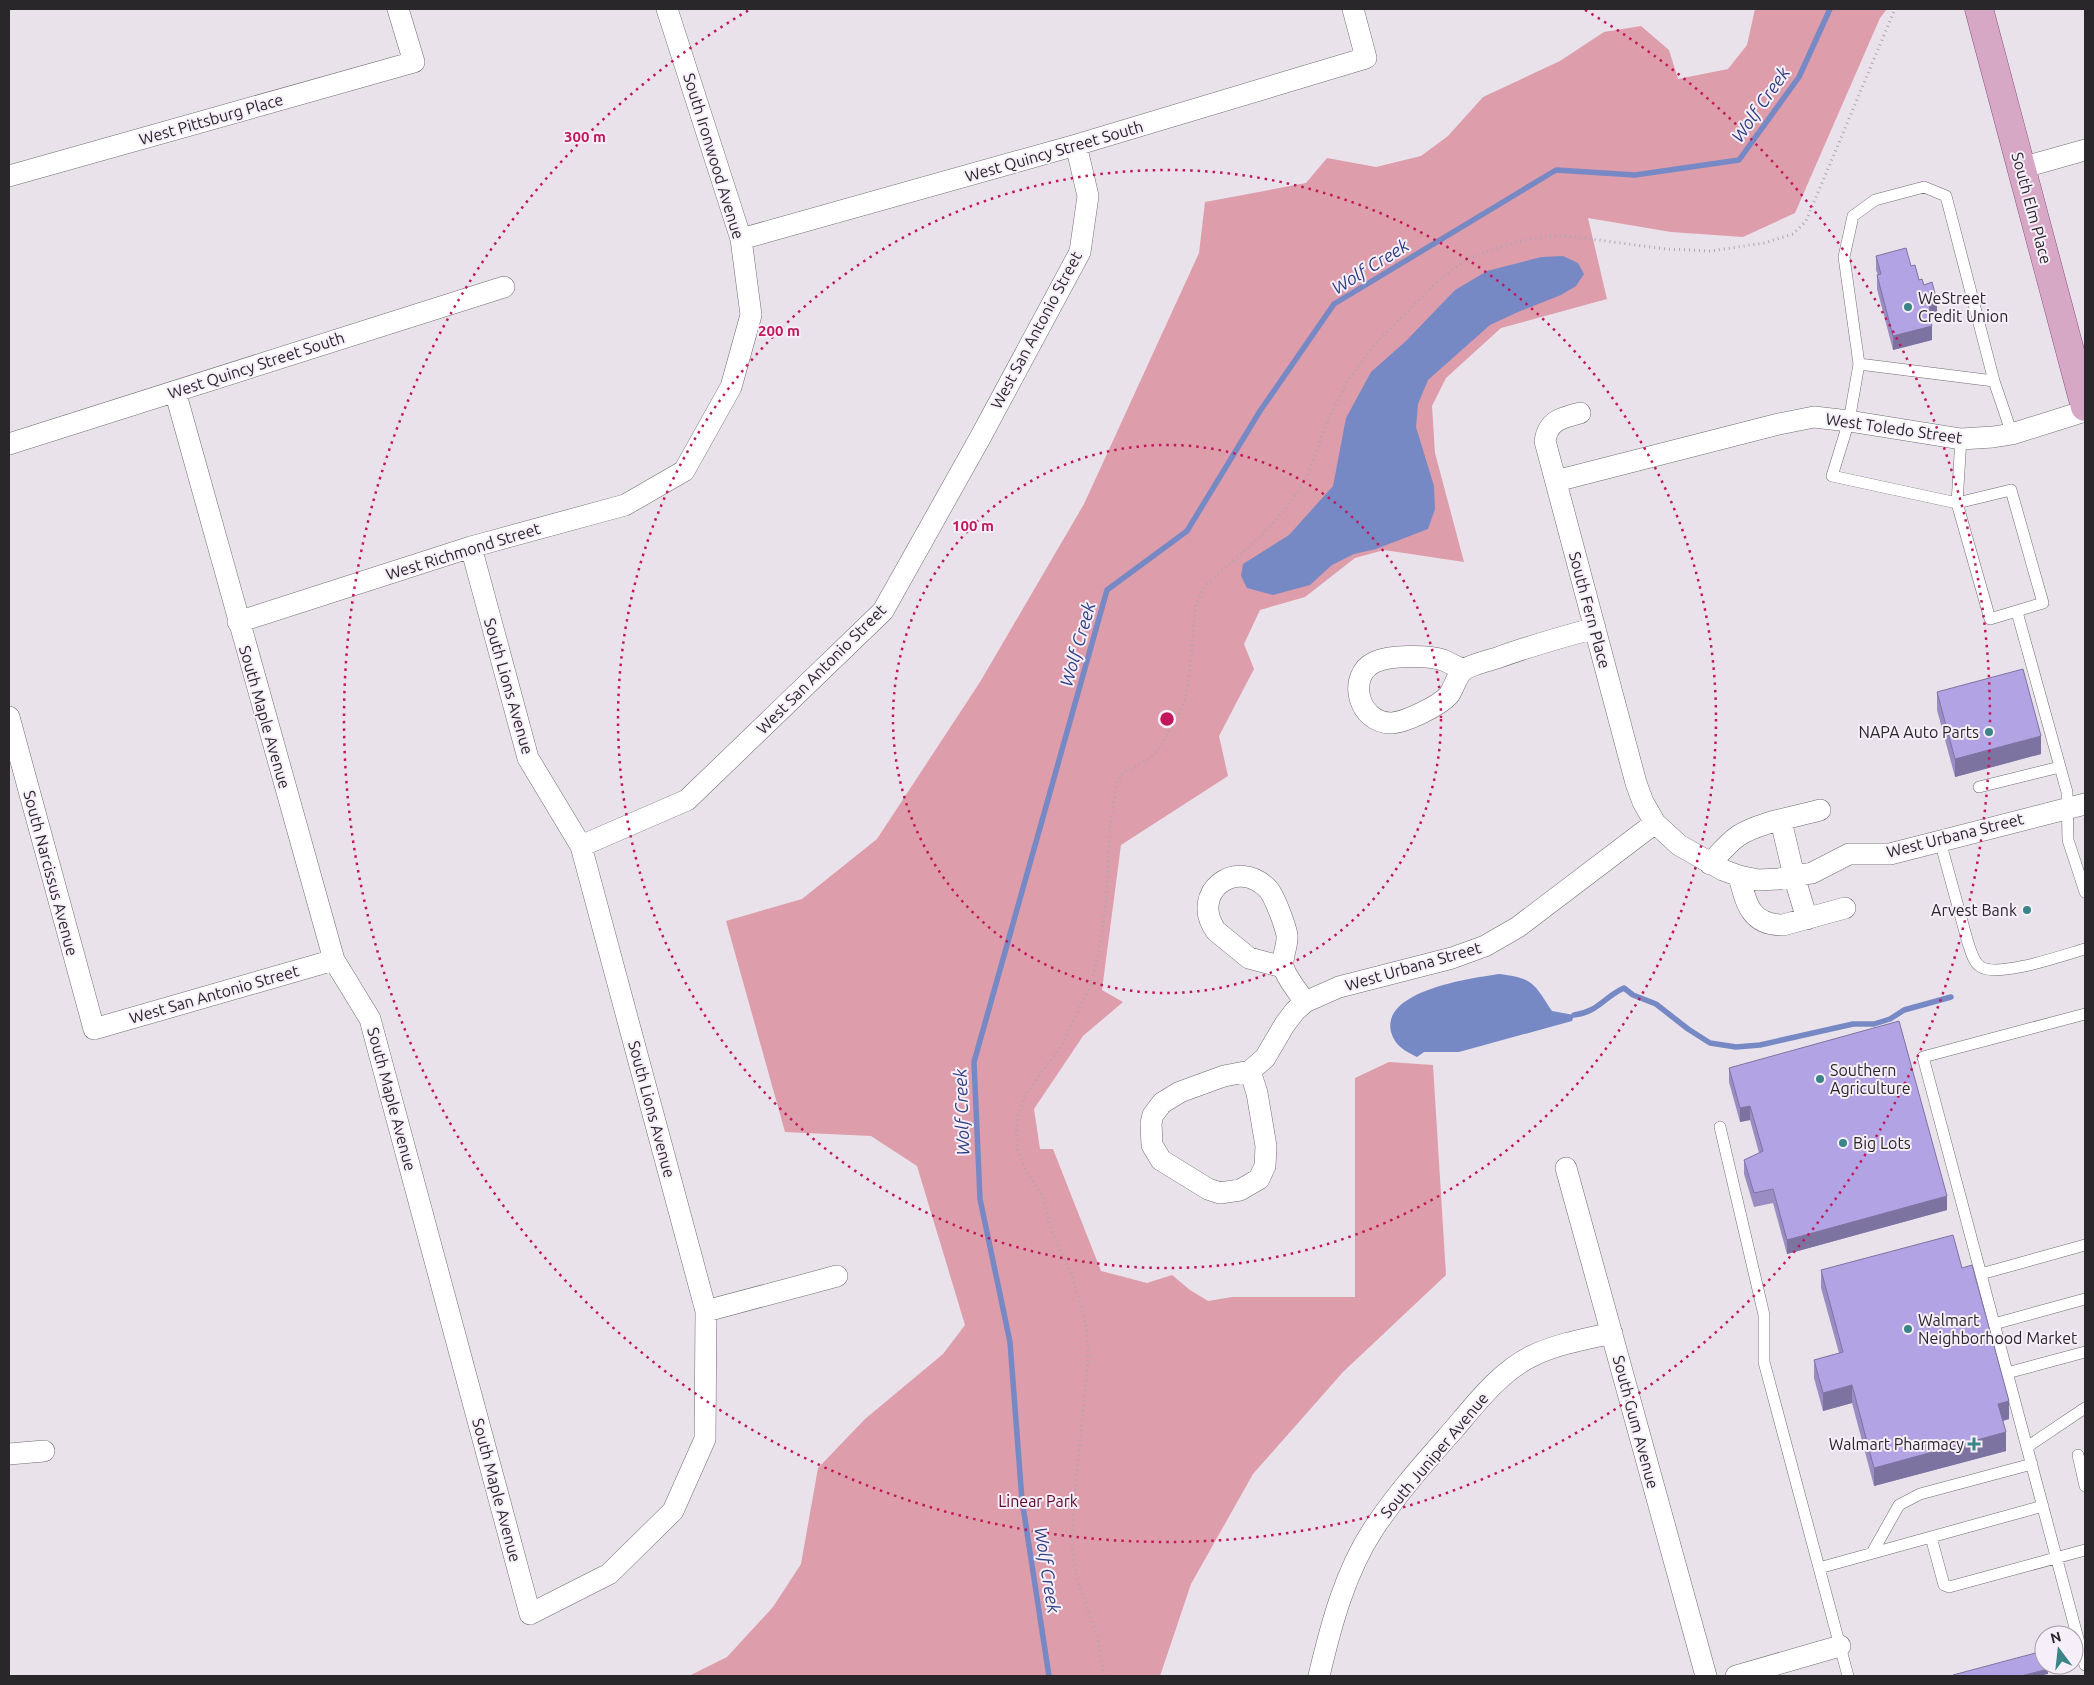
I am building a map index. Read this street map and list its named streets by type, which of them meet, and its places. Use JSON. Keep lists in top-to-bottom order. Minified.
{"streets":{"main road":["South Elm Place"],"street":["West Pittsburg Place","West Quincy Street South","South Ironwood Avenue","West San Antonio Street","West Toledo Street","West Richmond Street","South Fern Place","South Lions Avenue","South Maple Avenue","West Urbana Street","South Narcissus Avenue","South Gum Avenue","South Juniper Avenue"]},"crossings":[["West Quincy Street South","South Ironwood Avenue"],["West Quincy Street South","West San Antonio Street"],["West Quincy Street South","South Maple Avenue"],["South Ironwood Avenue","West Richmond Street"],["West San Antonio Street","South Lions Avenue"],["West San Antonio Street","South Maple Avenue"],["West San Antonio Street","South Narcissus Avenue"],["West Toledo Street","South Fern Place"],["West Richmond Street","South Lions Avenue"],["West Richmond Street","South Maple Avenue"],["South Fern Place","West Urbana Street"],["South Lions Avenue","South Maple Avenue"],["South Gum Avenue","South Juniper Avenue"]],"water":["Wolf Creek"],"parks":["Linear Park"],"places":{"other":["WeStreet Credit Union","NAPA Auto Parts","Arvest Bank","Southern Agriculture","Big Lots","Walmart Neighborhood Market"],"health":["Walmart Pharmacy"]},"north":"top","rings":["300 m","200 m","100 m"]}
